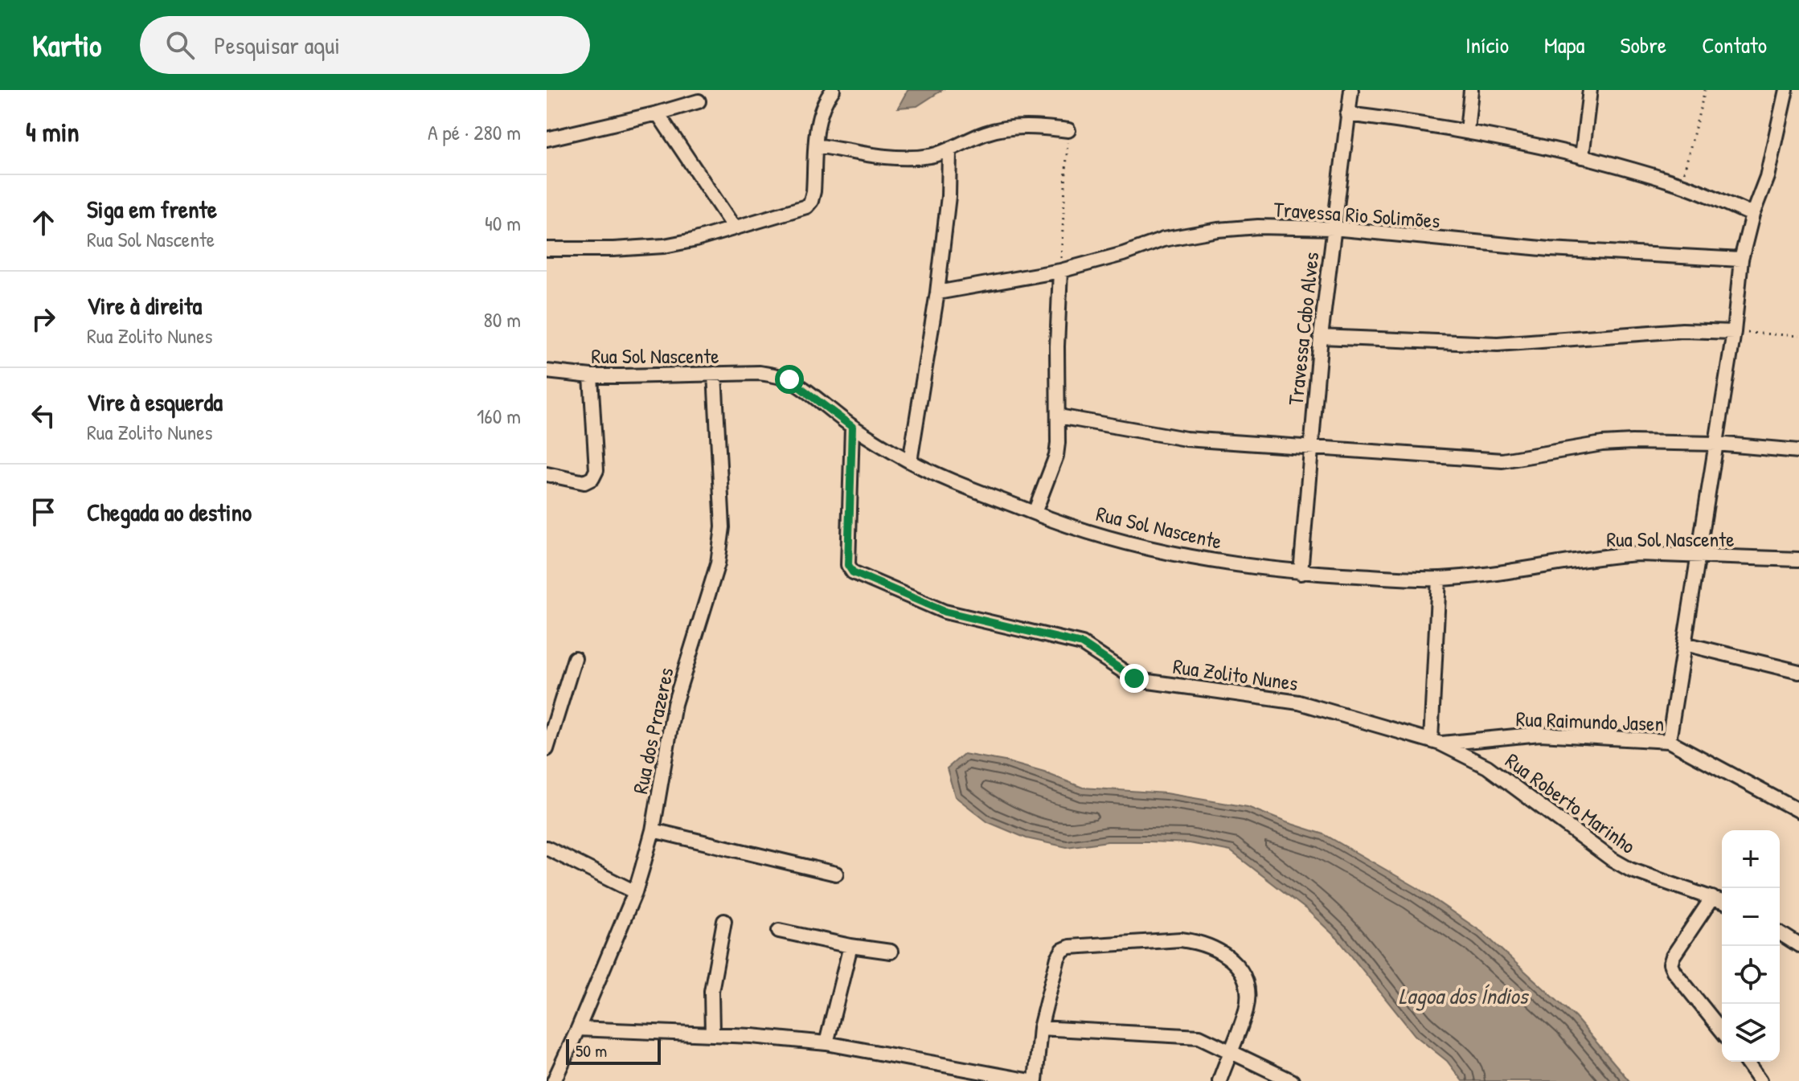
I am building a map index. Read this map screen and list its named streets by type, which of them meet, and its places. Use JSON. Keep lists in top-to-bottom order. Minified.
{"streets":{"street":["Travessa Rio Solimões","Travessa Cabo Alves","Rua Sol Nascente","Rua Zolito Nunes","Rua Raimundo Jasen","Rua dos Prazeres","Rua Roberto Marinho"]},"crossings":[["Travessa Rio Solimões","Travessa Cabo Alves"],["Travessa Cabo Alves","Rua Sol Nascente"],["Rua Sol Nascente","Rua Zolito Nunes"],["Rua Sol Nascente","Rua dos Prazeres"],["Rua Zolito Nunes","Rua Raimundo Jasen"],["Rua Zolito Nunes","Rua Roberto Marinho"],["Rua Raimundo Jasen","Rua Roberto Marinho"]],"water":["Lagoa dos Índios"],"scale_bar":"50 m","page":{"header":"Kartio","search":"Pesquisar aqui","nav":["Início","Mapa","Sobre","Contato"],"heading":["4 min","A pé · 280 m"],"list":[["Siga em frente","Rua Sol Nascente","40 m"],["Vire à direita","Rua Zolito Nunes","80 m"],["Vire à esquerda","Rua Zolito Nunes","160 m"],"Chegada ao destino"],"map_buttons":["+","−"],"scale":"50 m"}}
